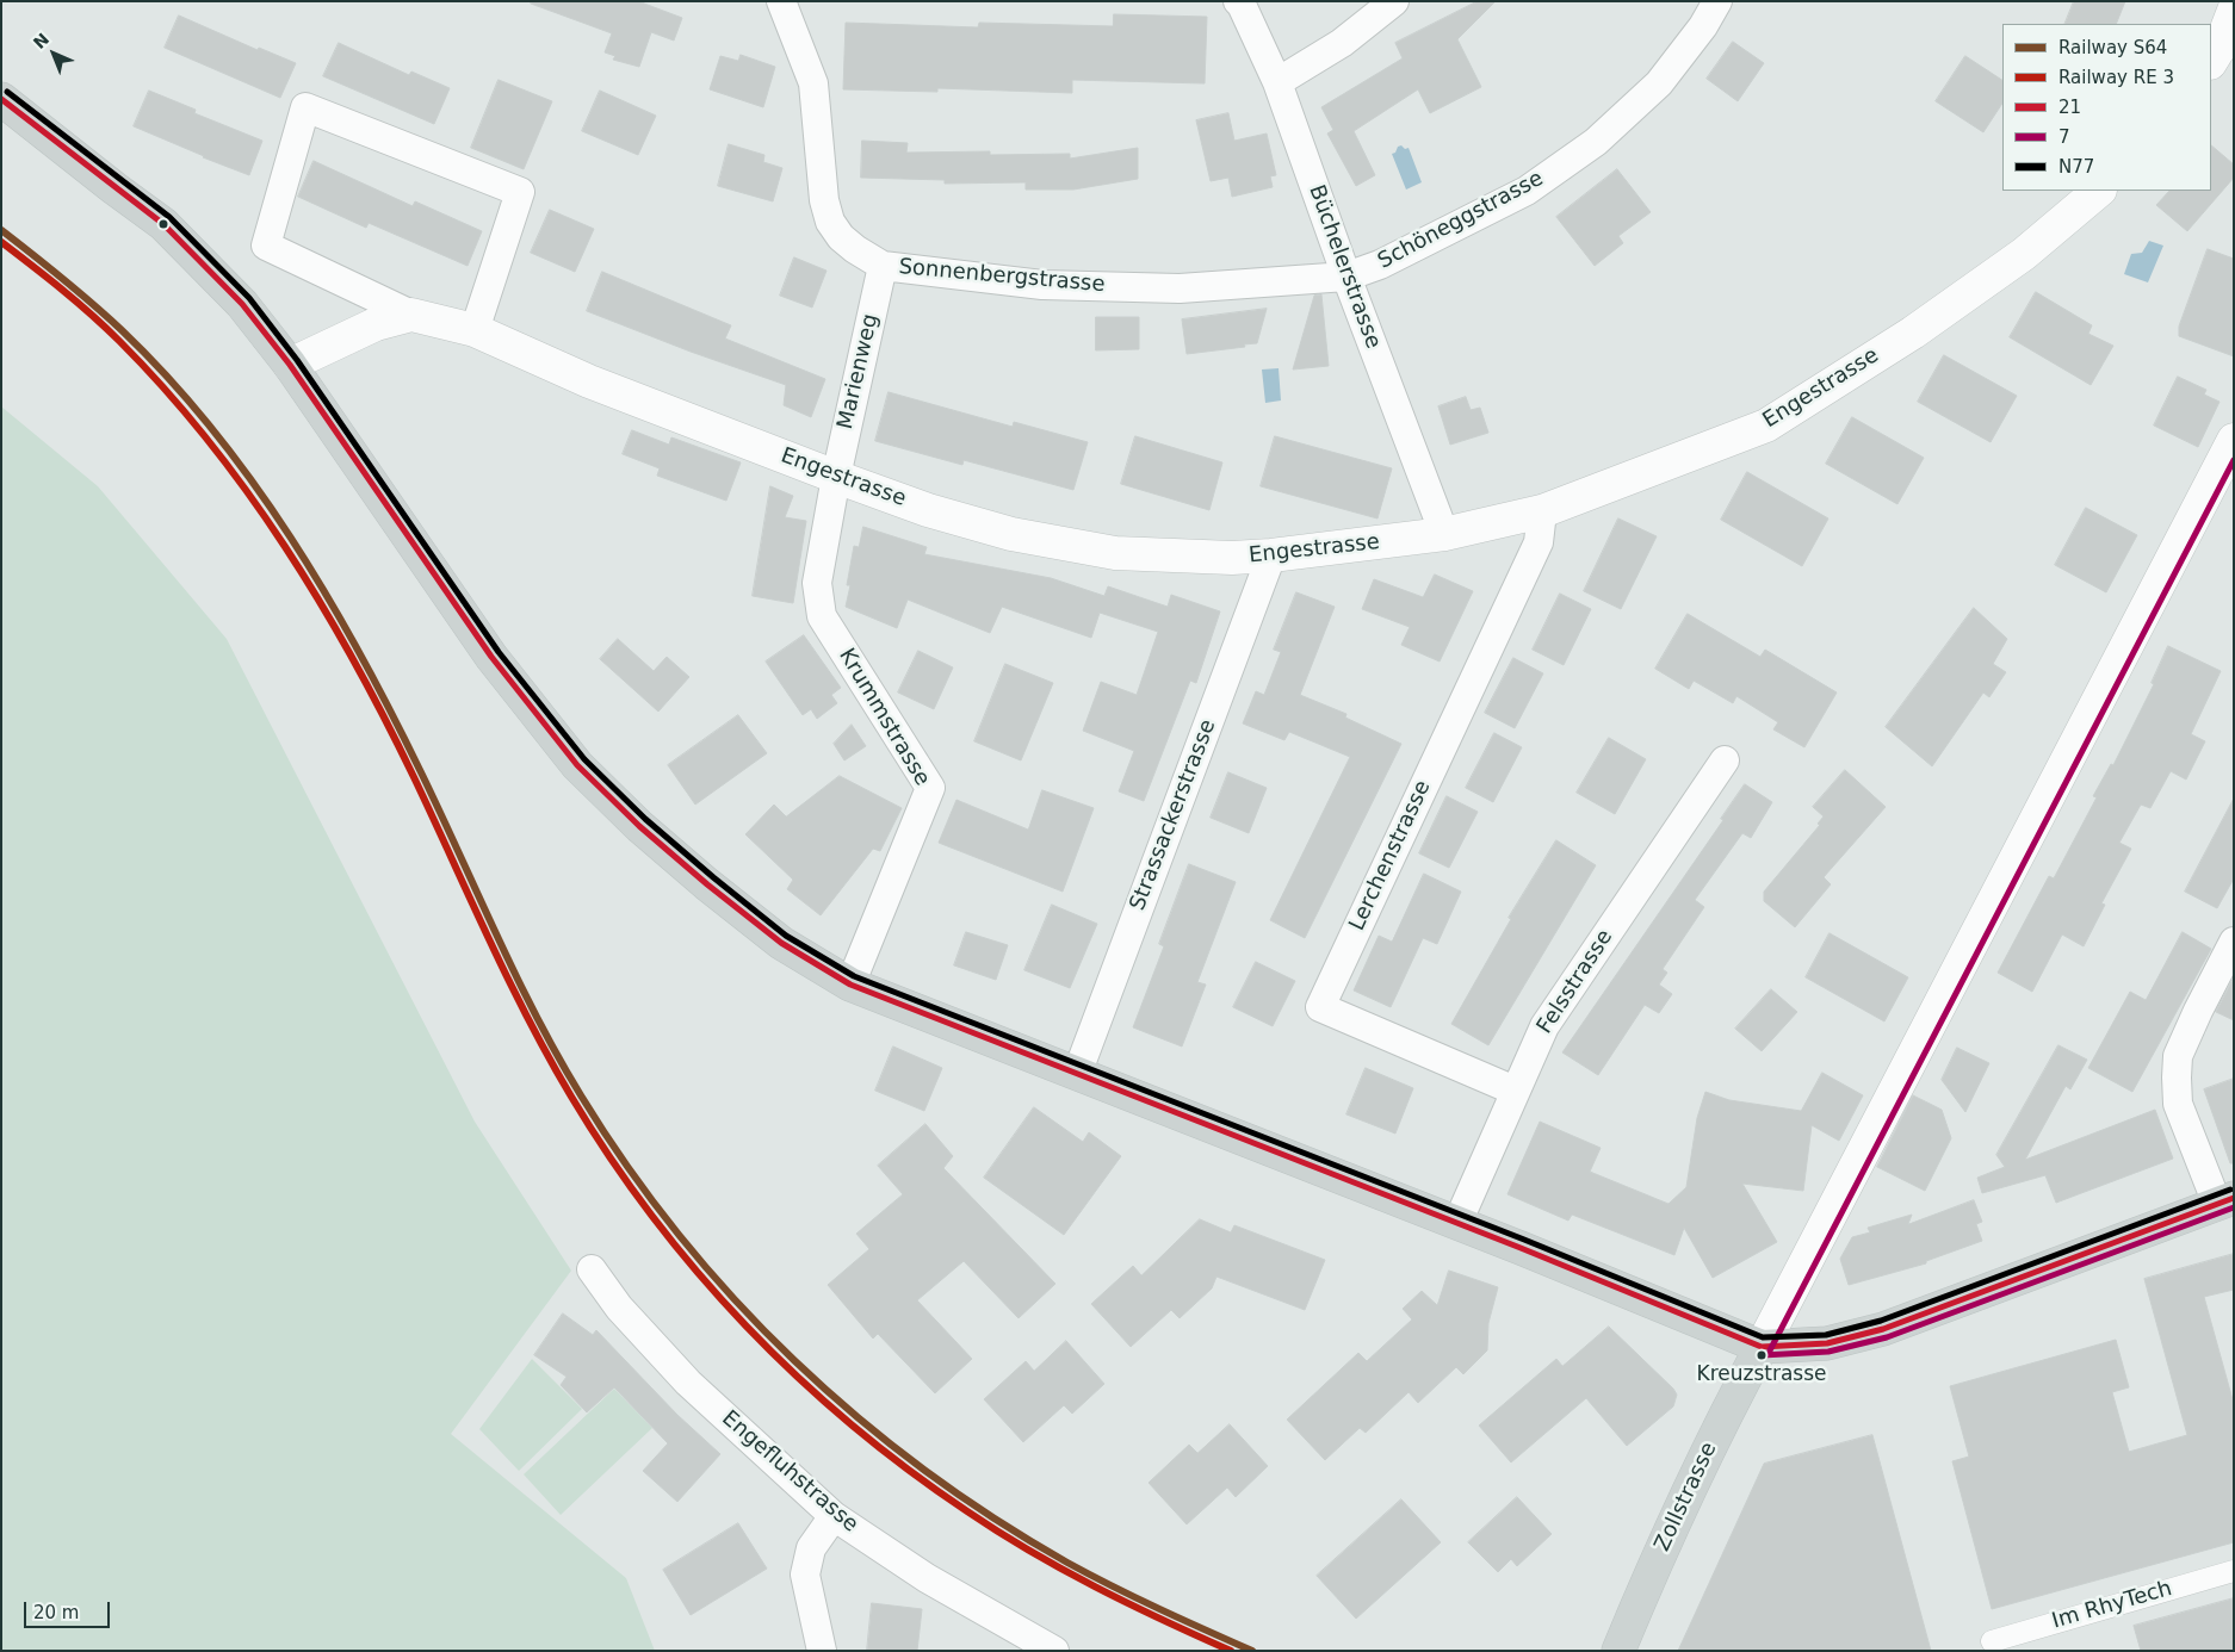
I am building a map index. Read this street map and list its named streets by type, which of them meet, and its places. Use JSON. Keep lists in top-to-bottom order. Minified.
{"streets":{"main road":["Zollstrasse"],"street":["Schöneggstrasse","Büchelerstrasse","Sonnenbergstrasse","Marienweg","Engestrasse","Krummstrasse","Strassackerstrasse","Lerchenstrasse","Felsstrasse","Engefluhstrasse","Im RhyTech"]},"crossings":[["Schöneggstrasse","Büchelerstrasse"],["Schöneggstrasse","Sonnenbergstrasse"],["Büchelerstrasse","Sonnenbergstrasse"],["Büchelerstrasse","Engestrasse"],["Sonnenbergstrasse","Marienweg"],["Marienweg","Engestrasse"],["Marienweg","Krummstrasse"],["Engestrasse","Krummstrasse"],["Engestrasse","Strassackerstrasse"],["Engestrasse","Lerchenstrasse"],["Lerchenstrasse","Felsstrasse"]],"places":["Kreuzstrasse"],"lines":["transit line N77","transit line 21","rail line S64","transit line 7"],"legend":["Railway S64","Railway RE 3","21","7","N77"],"scale_bar":"20 m","north":"top left"}
